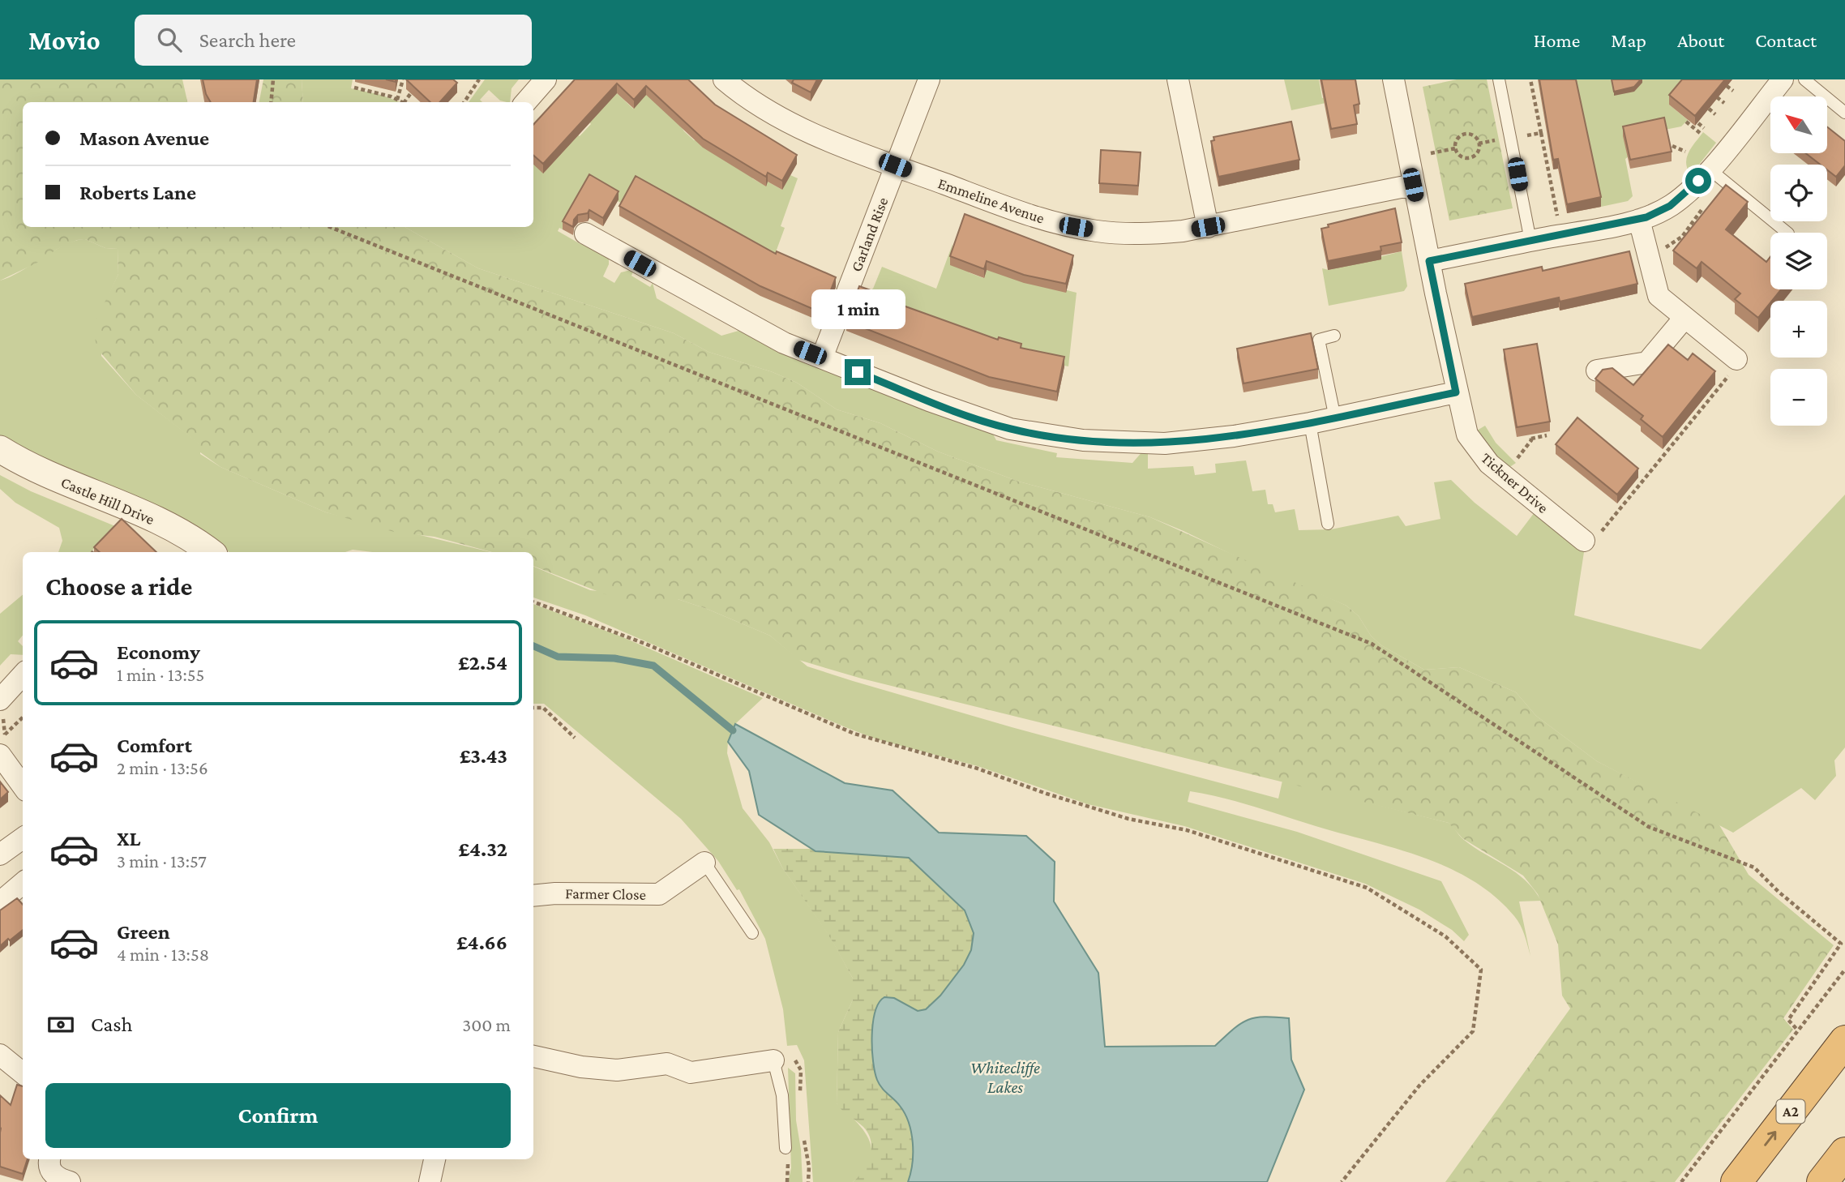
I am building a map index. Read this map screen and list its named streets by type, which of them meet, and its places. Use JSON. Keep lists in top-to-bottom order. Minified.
{"streets":{"highway":["A2"],"street":["Emmeline Avenue","Garland Rise","Tickner Drive","Castle Hill Drive","Farmer Close"]},"crossings":[["Emmeline Avenue","Garland Rise"],["Emmeline Avenue","Tickner Drive"]],"water":["Whitecliffe Lakes"],"north":"top left","page":{"header":"Movio","search":"Search here","nav":["Home","Map","About","Contact"],"map_buttons":["+","−"],"banner":["Mason Avenue","Roberts Lane"],"bubble":"1 min","heading":"Choose a ride","list":[{"name":"Economy","note":"1 min · 13:55","value":"£2.54"},{"name":"Comfort","note":"2 min · 13:56","value":"£3.43"},{"name":"XL","note":"3 min · 13:57","value":"£4.32"},{"name":"Green","note":"4 min · 13:58","value":"£4.66"}],"pay":["Cash","300 m"],"buttons":"Confirm"}}
